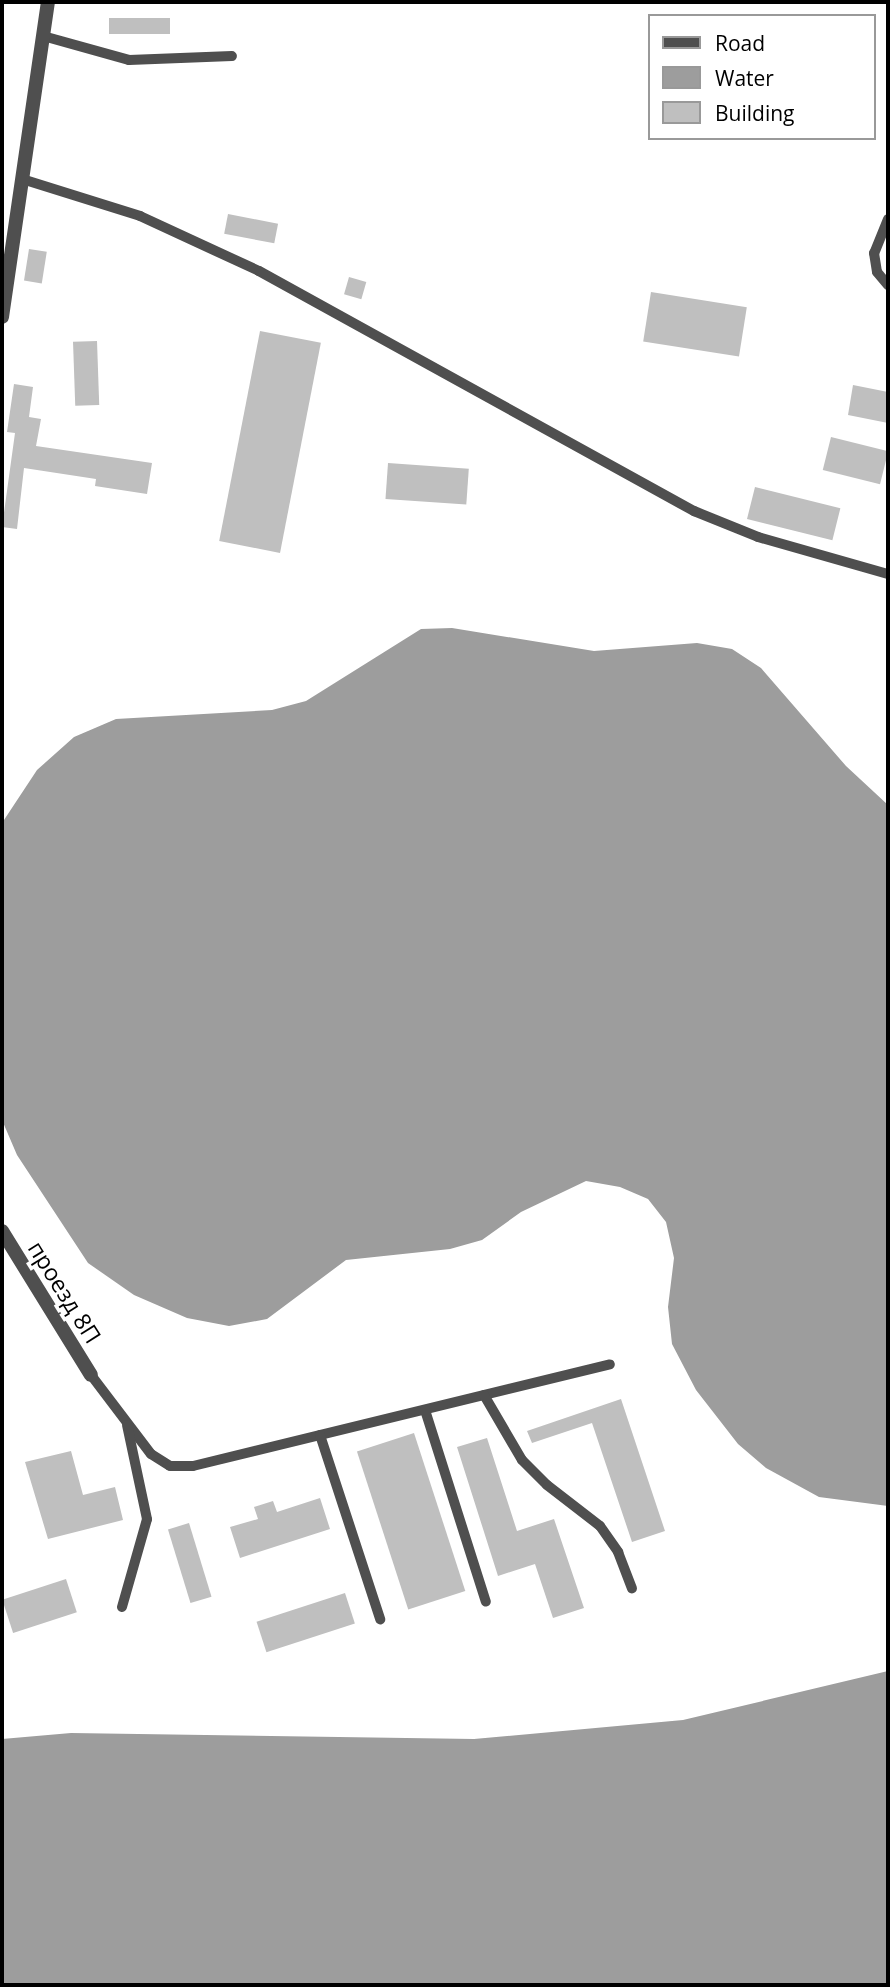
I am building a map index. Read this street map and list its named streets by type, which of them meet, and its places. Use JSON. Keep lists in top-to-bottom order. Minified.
{"streets":{"street":["проезд 8П"]},"legend":["Road","Water","Building"]}
